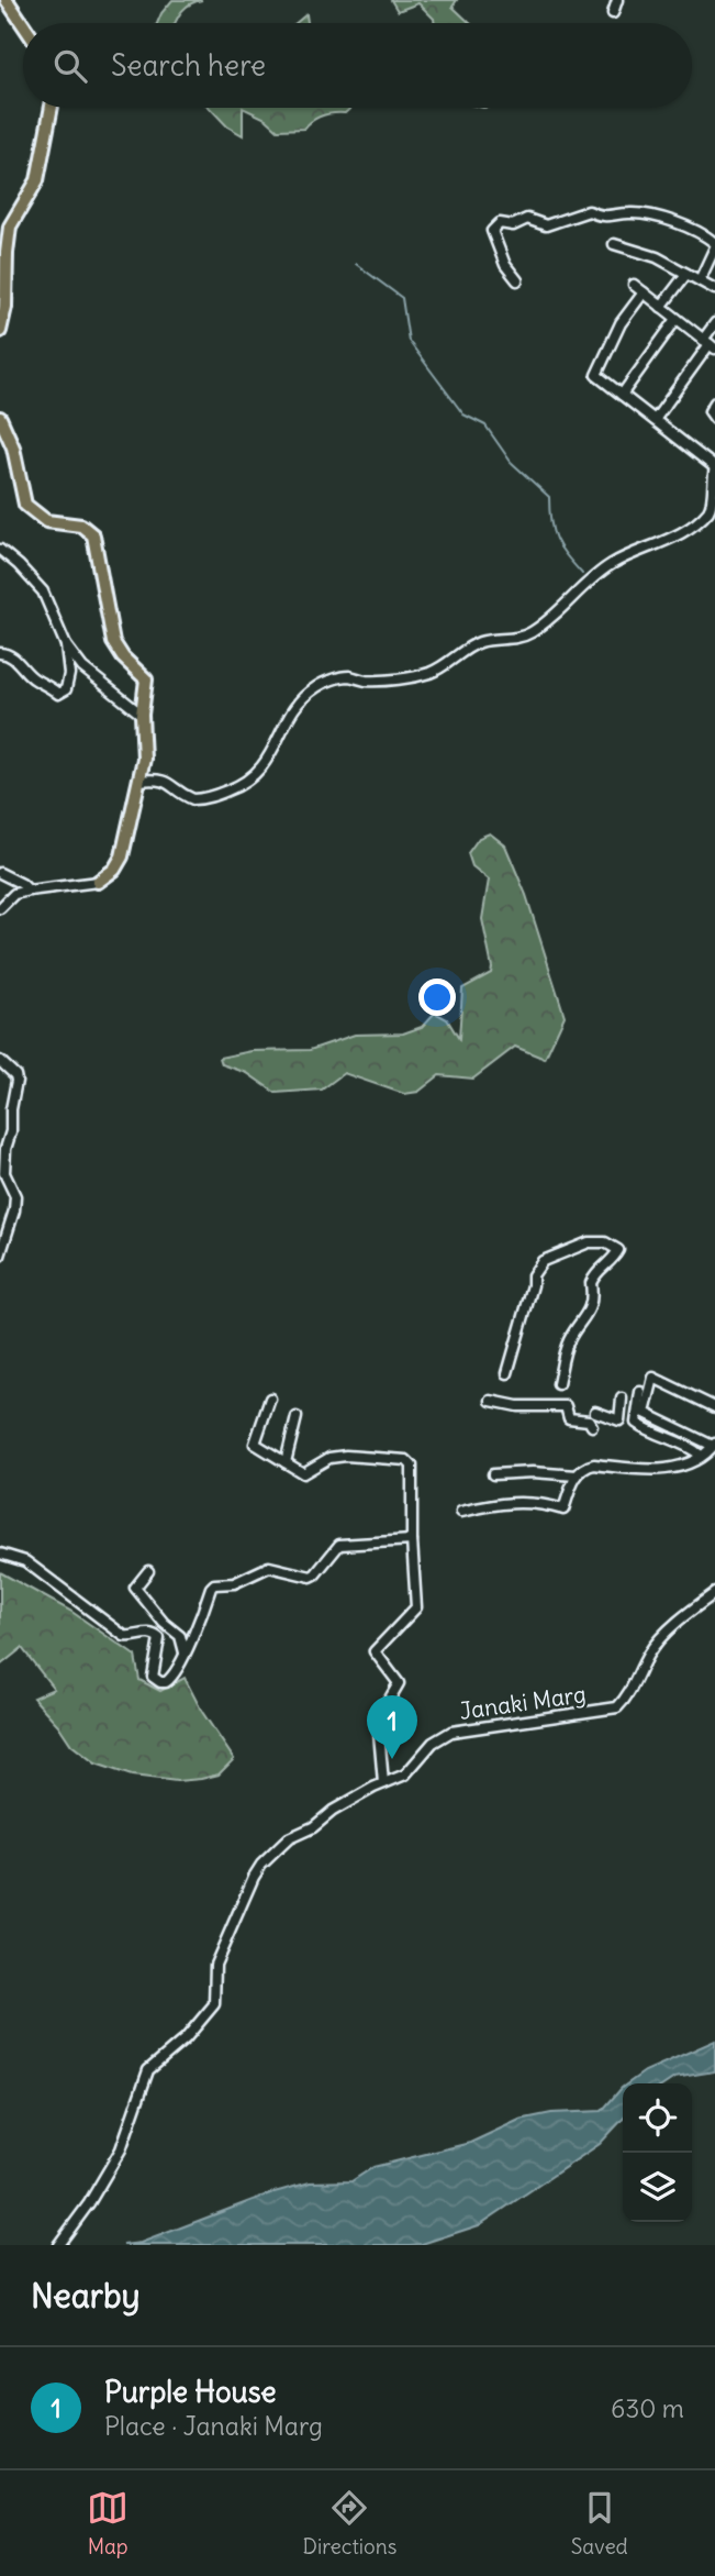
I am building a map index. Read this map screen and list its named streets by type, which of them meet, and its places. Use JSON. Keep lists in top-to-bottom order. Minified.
{"streets":{"street":["Janaki Marg"]},"page":{"search":"Search here","pins":"1","heading":"Nearby","list":[{"mark":"1","name":"Purple House","note":"Place · Janaki Marg","value":"630 m"}],"nav":["Map","Directions","Saved"]}}
